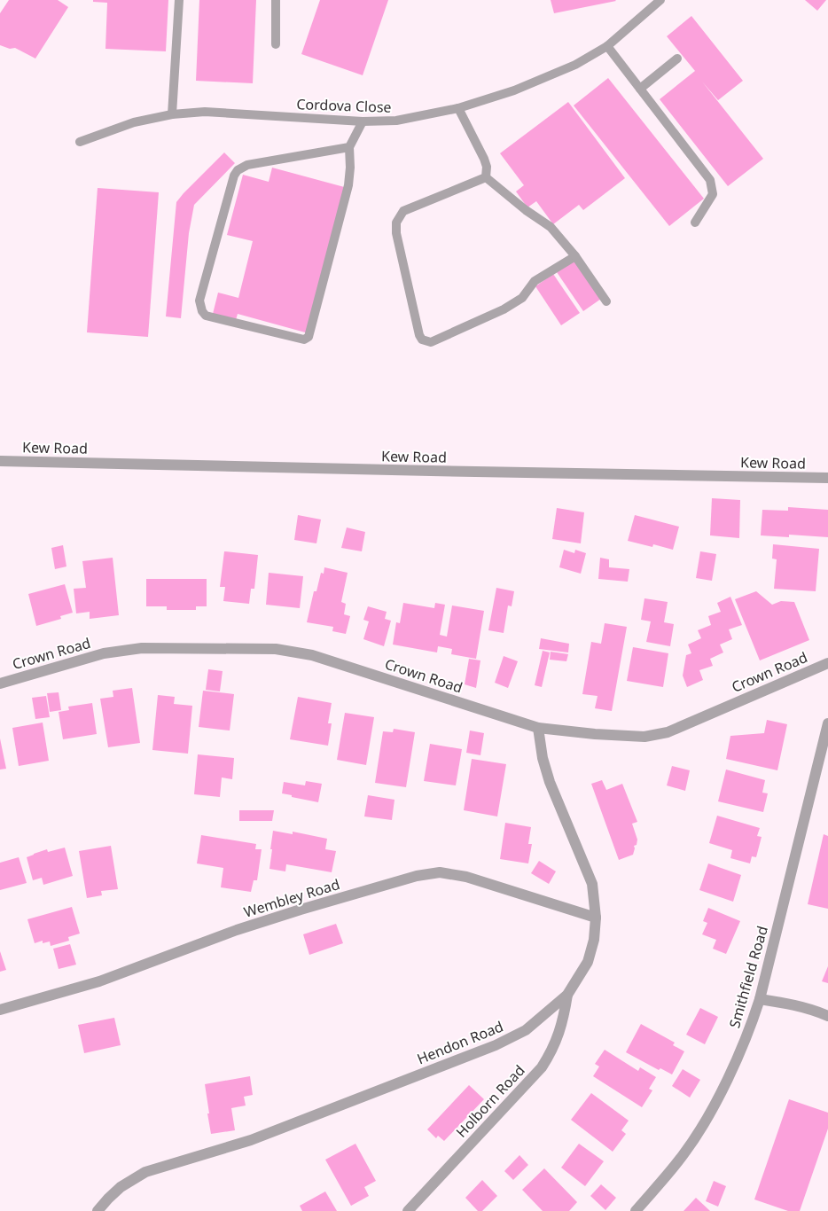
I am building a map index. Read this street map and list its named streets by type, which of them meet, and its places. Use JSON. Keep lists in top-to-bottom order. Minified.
{"streets":{"street":["Kew Road","Crown Road","Wembley Road","Smithfield Road","Hendon Road","Holborn Road"],"lane":["Cordova Close"]},"crossings":[["Crown Road","Hendon Road"],["Wembley Road","Hendon Road"],["Hendon Road","Holborn Road"]]}
